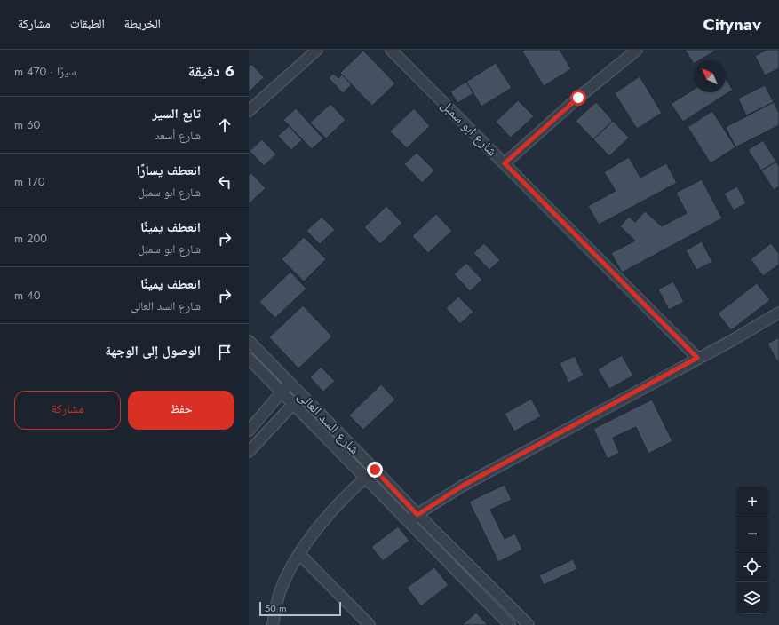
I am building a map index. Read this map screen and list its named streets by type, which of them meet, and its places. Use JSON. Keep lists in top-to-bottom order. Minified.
{"streets":{"street":["شارع ابو سمبل","شارع السد العالى"]},"scale_bar":"50 m","north":"top left","page":{"header":"Citynav","nav":["الخريطة","الطبقات","مشاركة"],"heading":["6 دقيقة","سيرًا · 470 m"],"list":[["تابع السير","شارع أسعد","60 m"],["انعطف يسارًا","شارع ابو سمبل","170 m"],["انعطف يمينًا","شارع ابو سمبل","200 m"],["انعطف يمينًا","شارع السد العالى","40 m"],"الوصول إلى الوجهة"],"buttons":["حفظ","مشاركة"],"map_buttons":["+","−"],"scale":"50 m"}}
